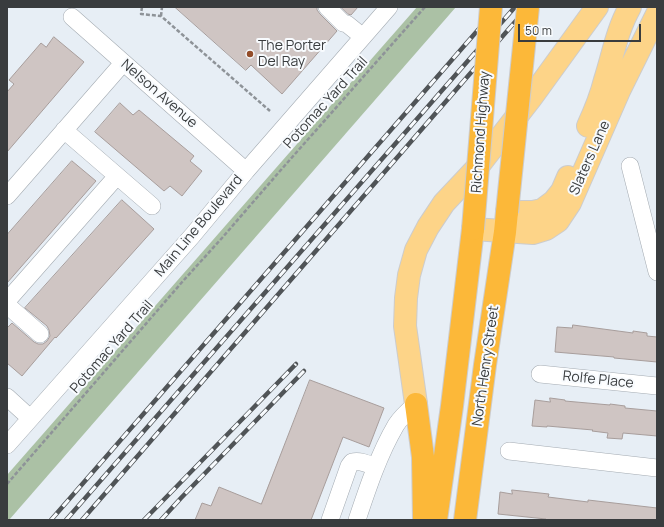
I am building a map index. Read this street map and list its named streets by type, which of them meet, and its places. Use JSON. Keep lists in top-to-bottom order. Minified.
{"streets":{"highway":["Richmond Highway","North Henry Street"],"main road":["Slaters Lane"],"street":["Nelson Avenue","Main Line Boulevard","Rolfe Place"],"path":["Potomac Yard Trail"]},"crossings":[["Nelson Avenue","Main Line Boulevard"],["Richmond Highway","Slaters Lane"],["Richmond Highway","North Henry Street"],["Slaters Lane","North Henry Street"]],"places":["The Porter Del Ray"],"scale_bar":"50 m"}
